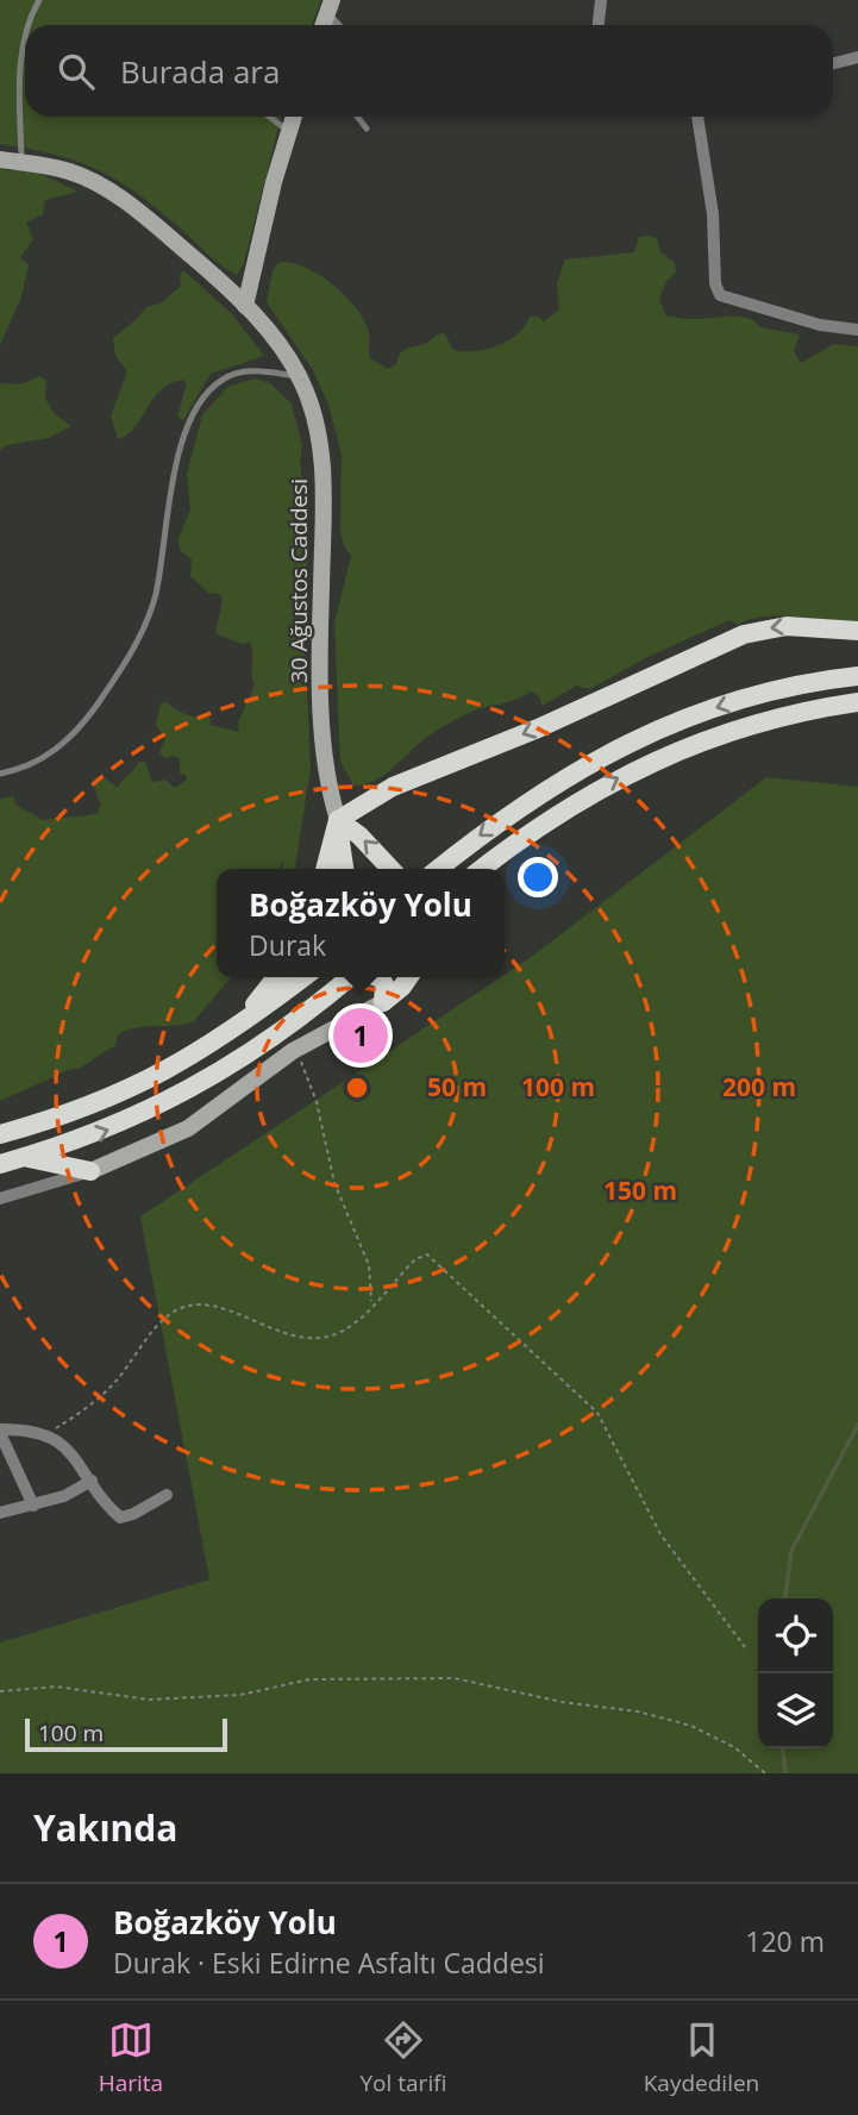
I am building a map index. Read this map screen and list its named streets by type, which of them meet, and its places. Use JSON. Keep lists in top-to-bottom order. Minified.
{"streets":{"main road":["30 Ağustos Caddesi"]},"scale_bar":"100 m","page":{"search":"Burada ara","popup":["Boğazköy Yolu","Durak"],"pins":"1","scale":"100 m","heading":"Yakında","list":[{"mark":"1","name":"Boğazköy Yolu","note":"Durak · Eski Edirne Asfaltı Caddesi","value":"120 m"}],"nav":["Harita","Yol tarifi","Kaydedilen"]},"rings":["50 m","100 m","200 m","150 m"]}
